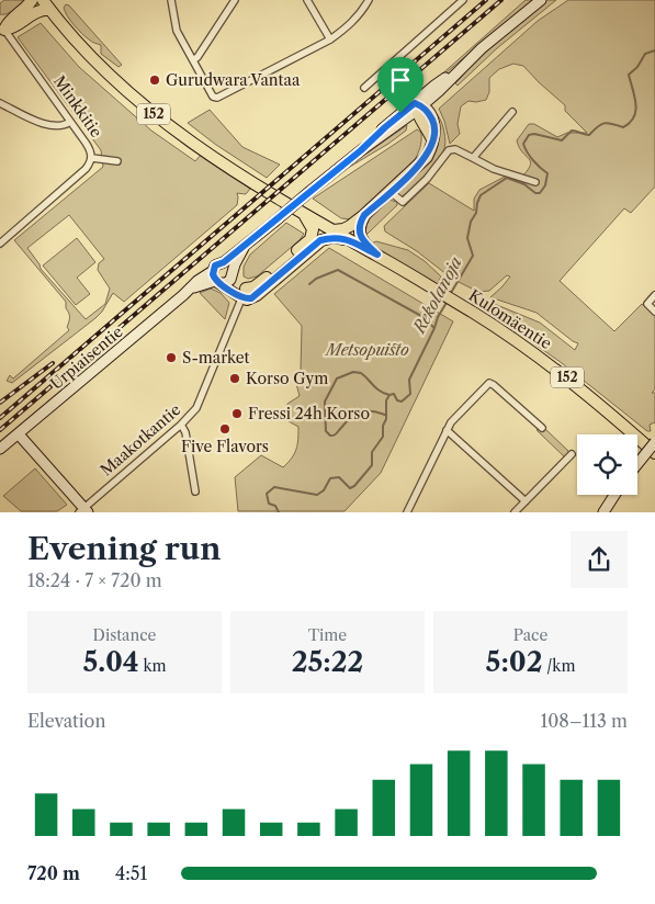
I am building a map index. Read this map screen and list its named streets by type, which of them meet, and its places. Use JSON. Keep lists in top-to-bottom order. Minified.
{"streets":{"main road":["152","Kulomäentie","Urpiaisentie"],"street":["Minkkitie","Maakotkantie"]},"water":["Rekolanoja"],"parks":["Metsopuisto"],"places":["Gurudwara Vantaa","S-market","Korso Gym","Fressi 24h Korso","Five Flavors"],"page":{"heading":["Evening run","18:24 · 7 × 720 m"],"stats":[["Distance","5.04 km"],["Time","25:22"],["Pace","5:02 /km"]],"chart":["Elevation","108–113 m"],"list":[{"name":"720 m","note":"4:51"}]}}
